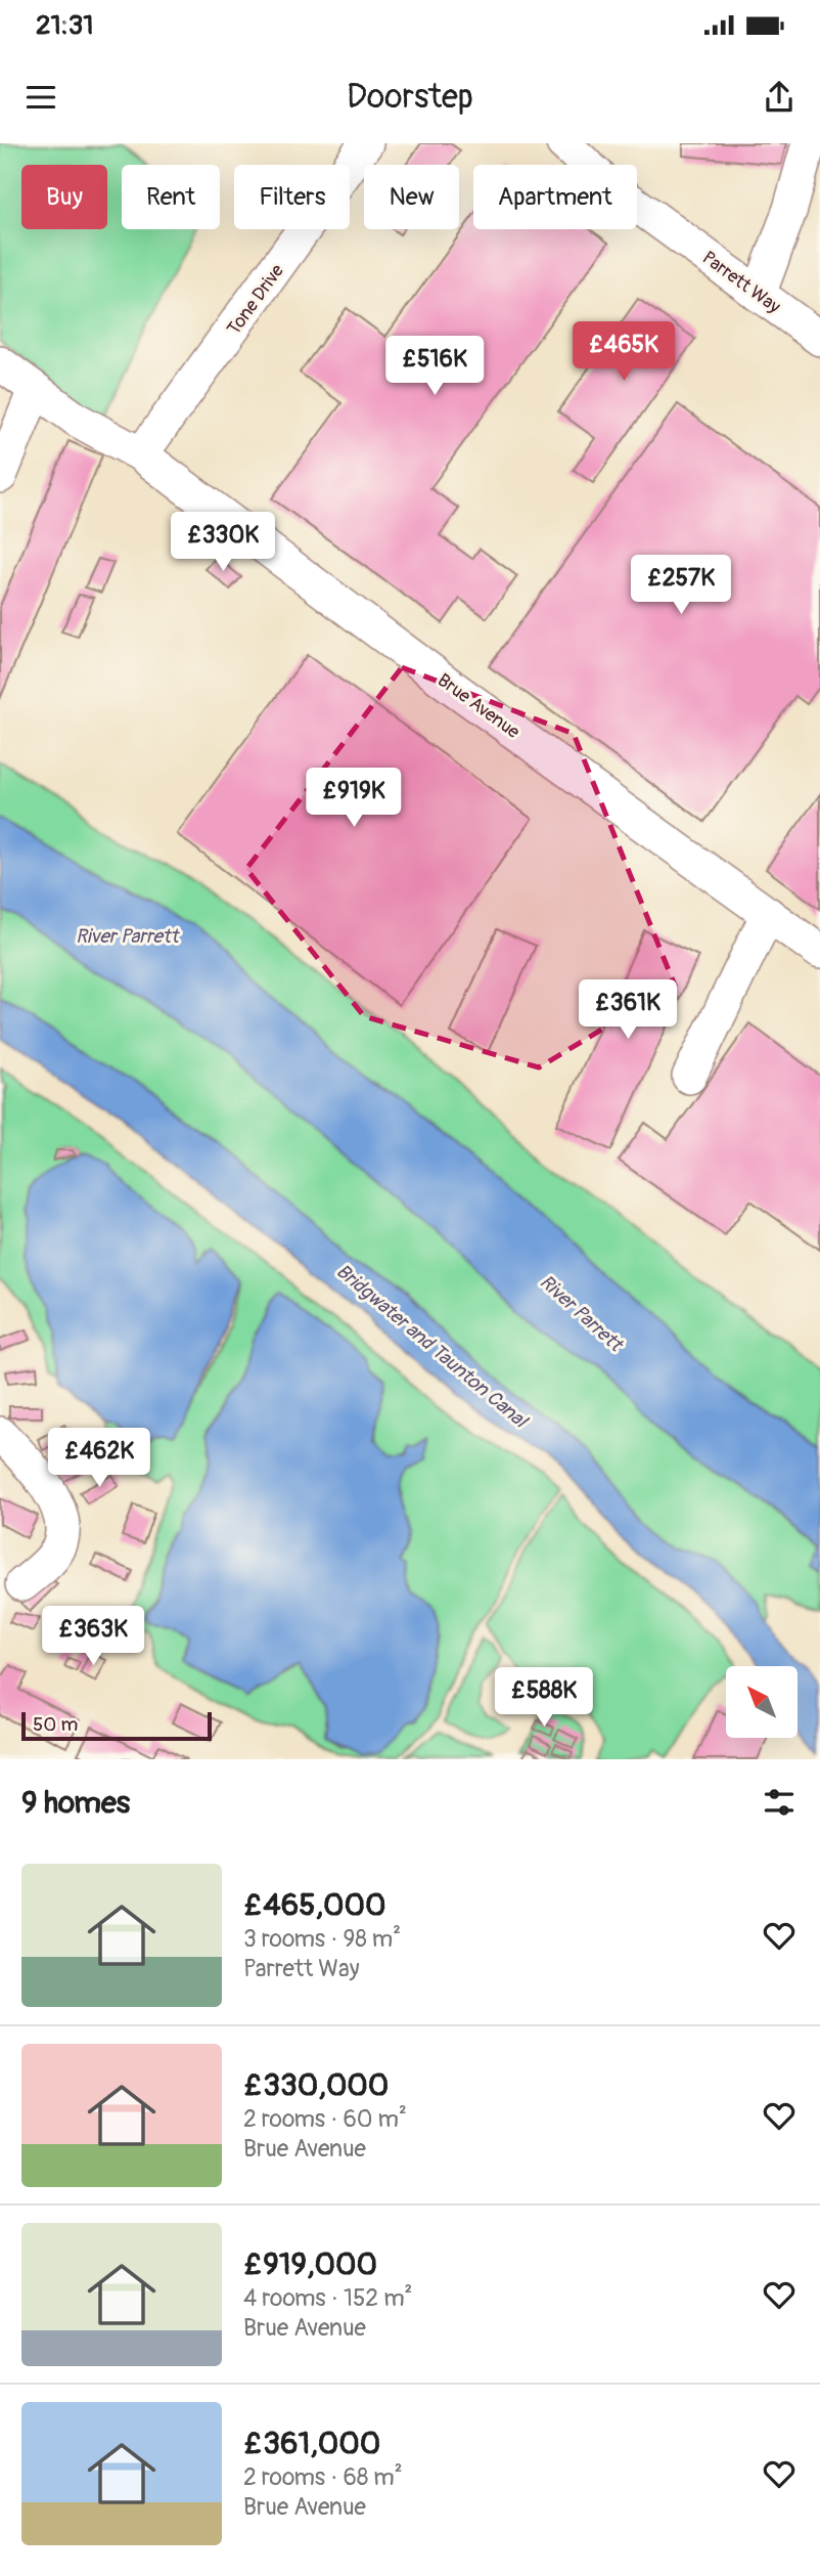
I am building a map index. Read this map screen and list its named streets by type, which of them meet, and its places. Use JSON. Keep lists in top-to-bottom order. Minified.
{"streets":{"street":["Parrett Way","Tone Drive","Brue Avenue"]},"crossings":[["Tone Drive","Brue Avenue"]],"water":["River Parrett","Bridgwater and Taunton Canal"],"scale_bar":"50 m","north":"top left","page":{"status":"21:31","header":"Doorstep","chip":["Buy","Rent","Filters","New","Apartment"],"price":["£465K","£516K","£330K","£257K","£919K","£361K","£462K","£363K","£588K"],"scale":"50 m","heading":"9 homes","list":[{"name":"£465,000","note":"3 rooms · 98 m² · Parrett Way"},{"name":"£330,000","note":"2 rooms · 60 m² · Brue Avenue"},{"name":"£919,000","note":"4 rooms · 152 m² · Brue Avenue"},{"name":"£361,000","note":"2 rooms · 68 m² · Brue Avenue"}]}}
